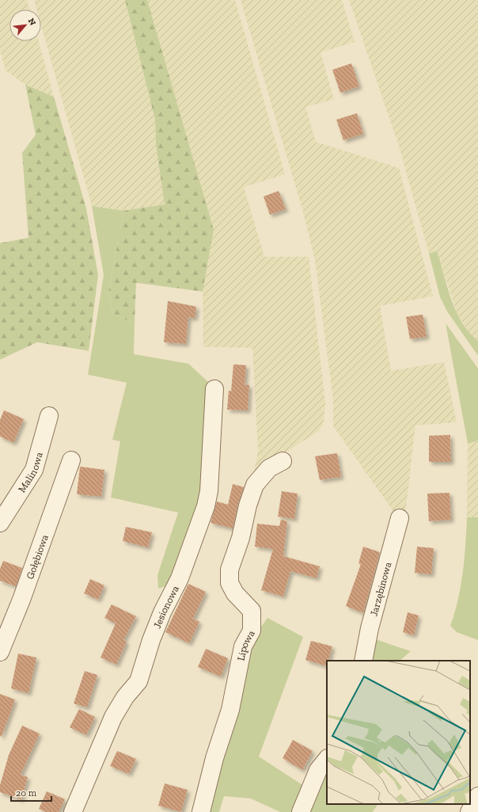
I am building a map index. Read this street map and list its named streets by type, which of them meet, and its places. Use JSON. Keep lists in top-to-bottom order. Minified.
{"streets":{"street":["Malinowa","Gołębiowa","Jarzębinowa","Jesionowa","Lipowa"]},"scale_bar":"20 m","north":"top right"}
